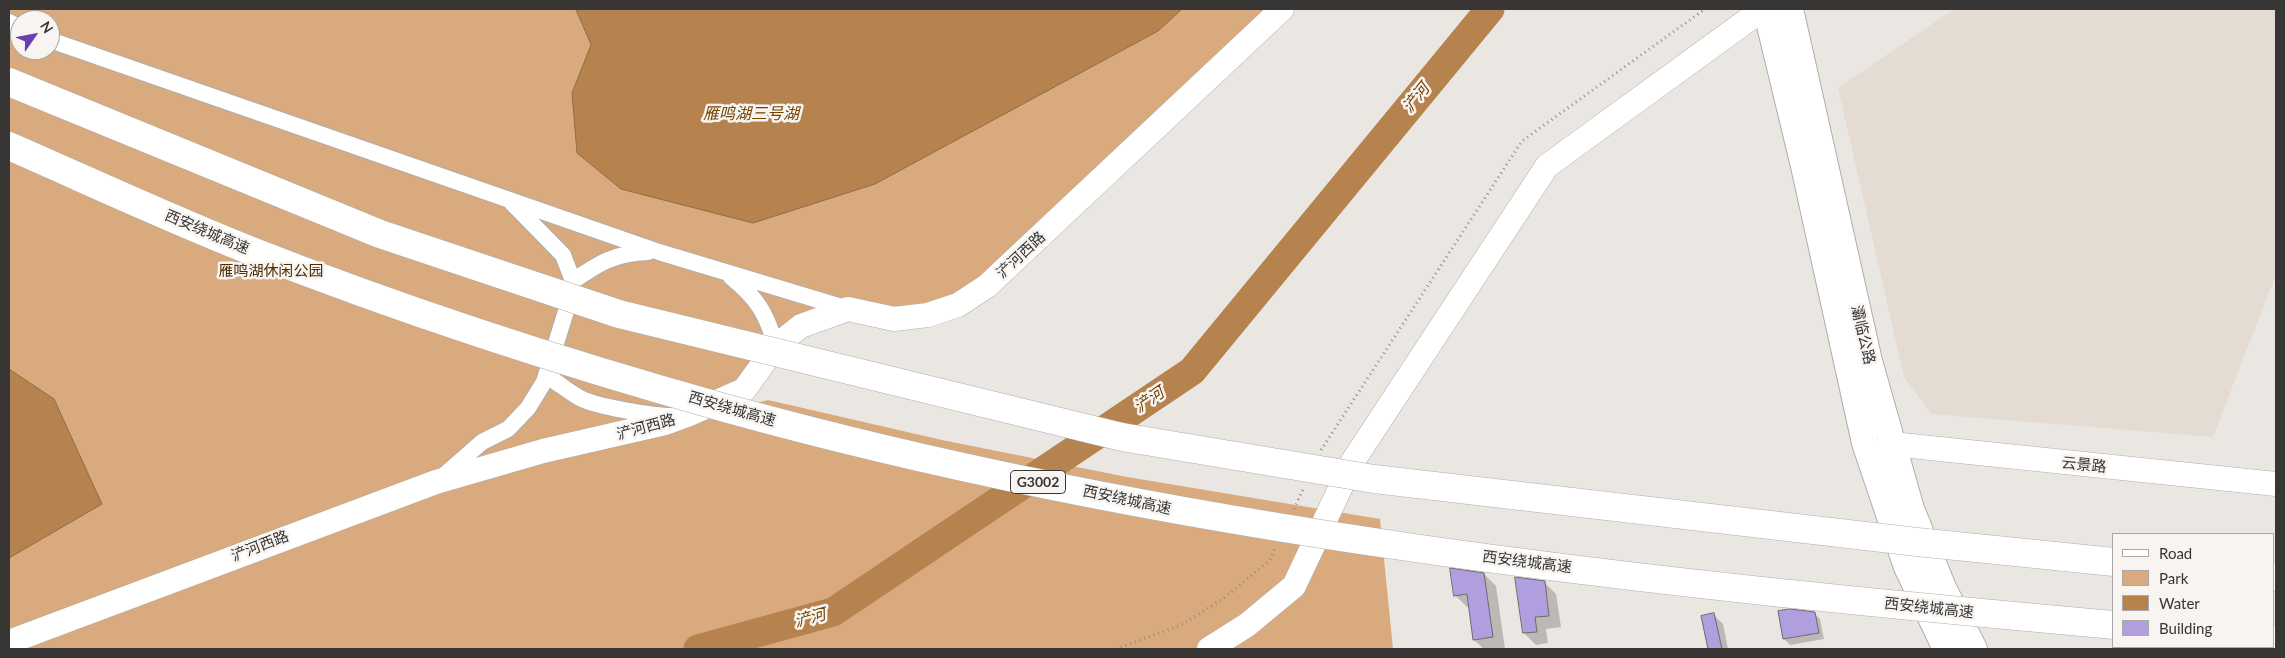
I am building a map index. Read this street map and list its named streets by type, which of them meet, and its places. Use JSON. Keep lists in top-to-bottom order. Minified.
{"streets":{"highway":["西安绕城高速","G3002"],"main road":["灞临公路"],"street":["浐河西路","云景路"]},"crossings":[["灞临公路","云景路"]],"water":["浐河","雁鸣湖三号湖"],"parks":["雁鸣湖休闲公园"],"legend":["Road","Park","Water","Building"],"north":"top right"}
